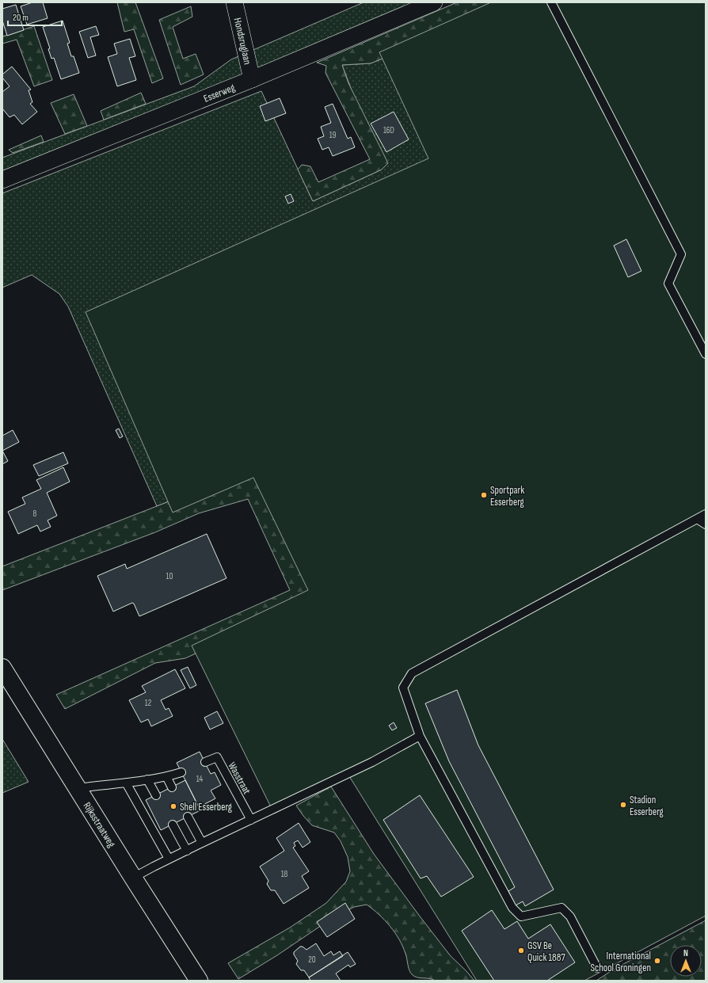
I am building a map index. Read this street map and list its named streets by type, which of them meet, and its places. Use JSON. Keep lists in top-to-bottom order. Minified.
{"streets":{"main road":["Rijksstraatweg"],"street":["Hondsruglaan","Esserweg"],"lane":["Wasstraat"]},"crossings":[["Hondsruglaan","Esserweg"]],"places":["Sportpark Esserberg","Stadion Esserberg","Shell Esserberg","GSV Be Quick 1887","International School Groningen"],"house_numbers":["16D","19","8","10","12","14","18","20"],"scale_bar":"20 m","north":"top"}
